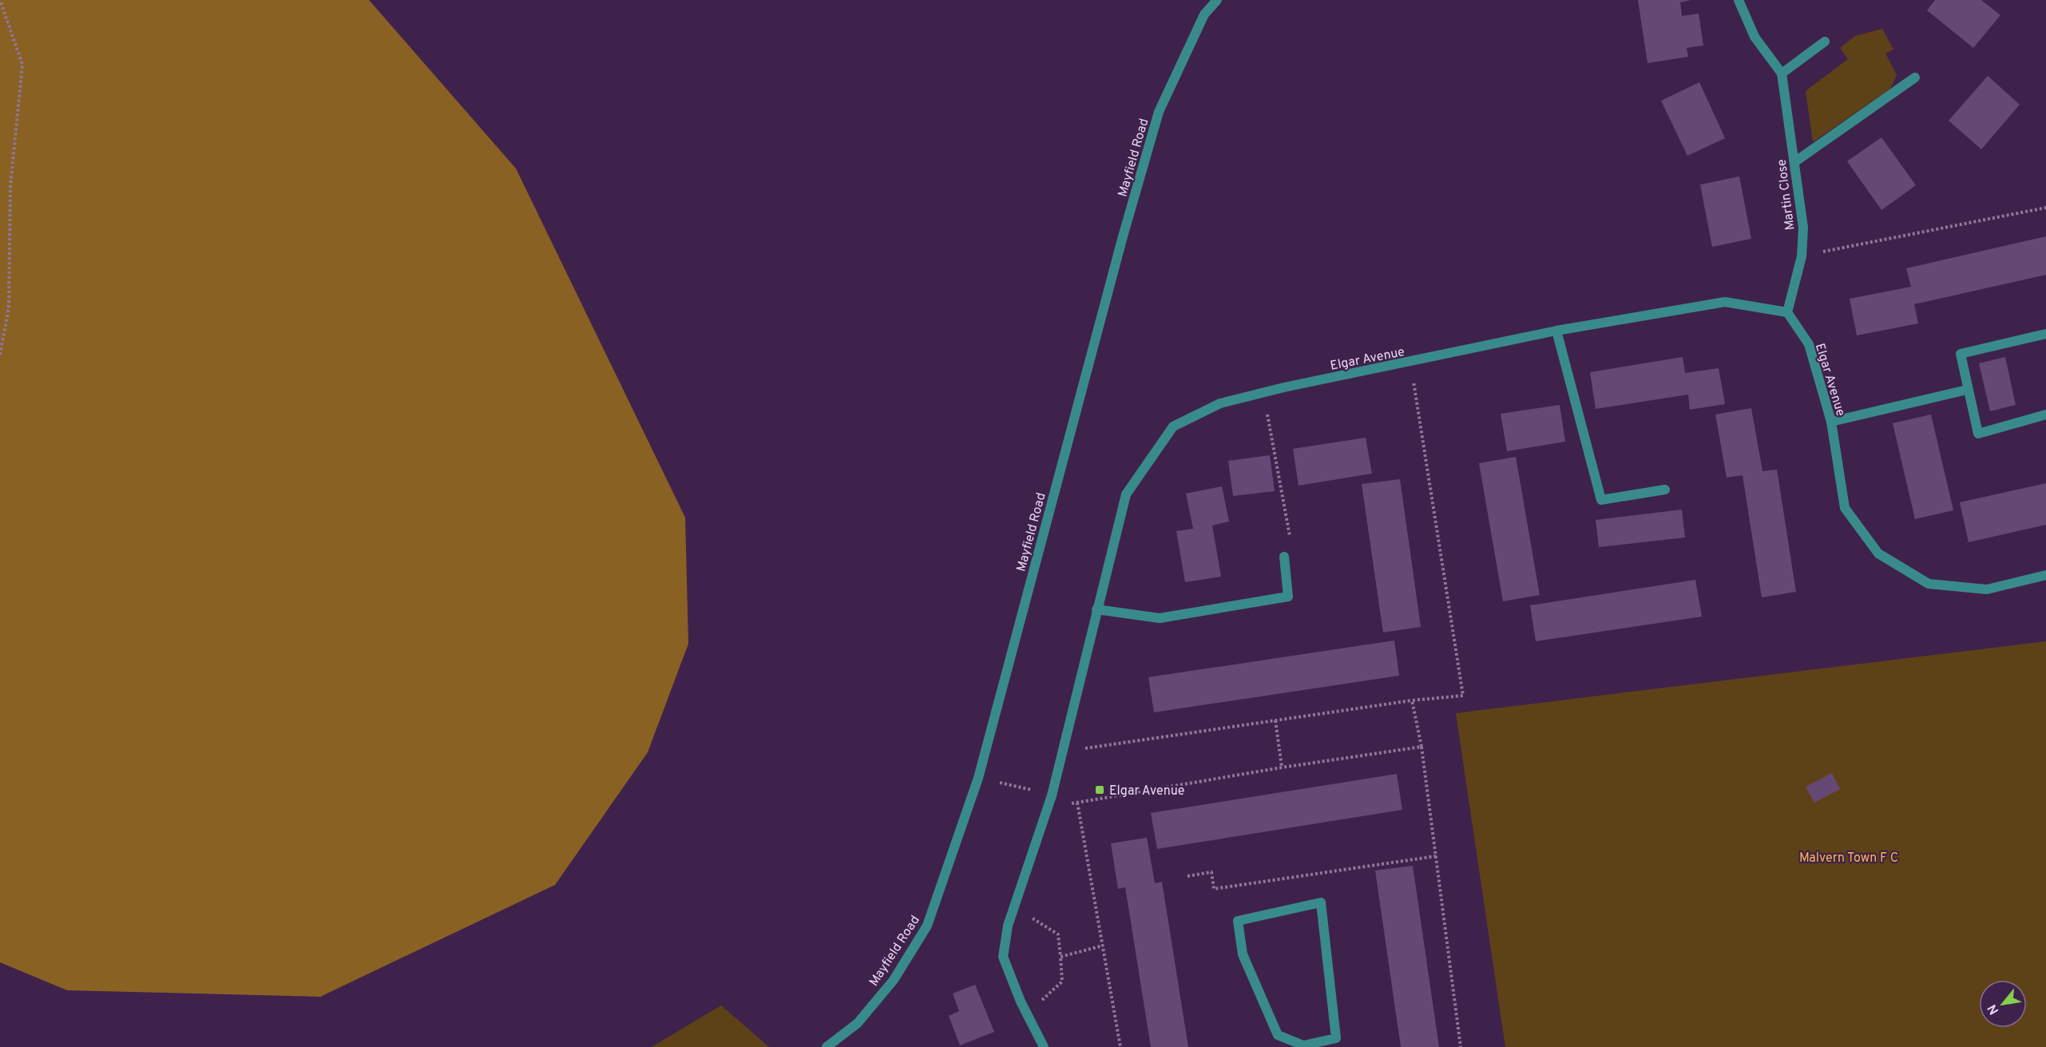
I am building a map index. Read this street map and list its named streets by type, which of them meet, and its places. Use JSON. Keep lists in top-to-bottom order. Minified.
{"streets":{"street":["Mayfield Road","Martin Close","Elgar Avenue"]},"crossings":[["Martin Close","Elgar Avenue"]],"parks":["Malvern Town F C"],"places":{"transit":["Elgar Avenue"]},"north":"bottom left"}
